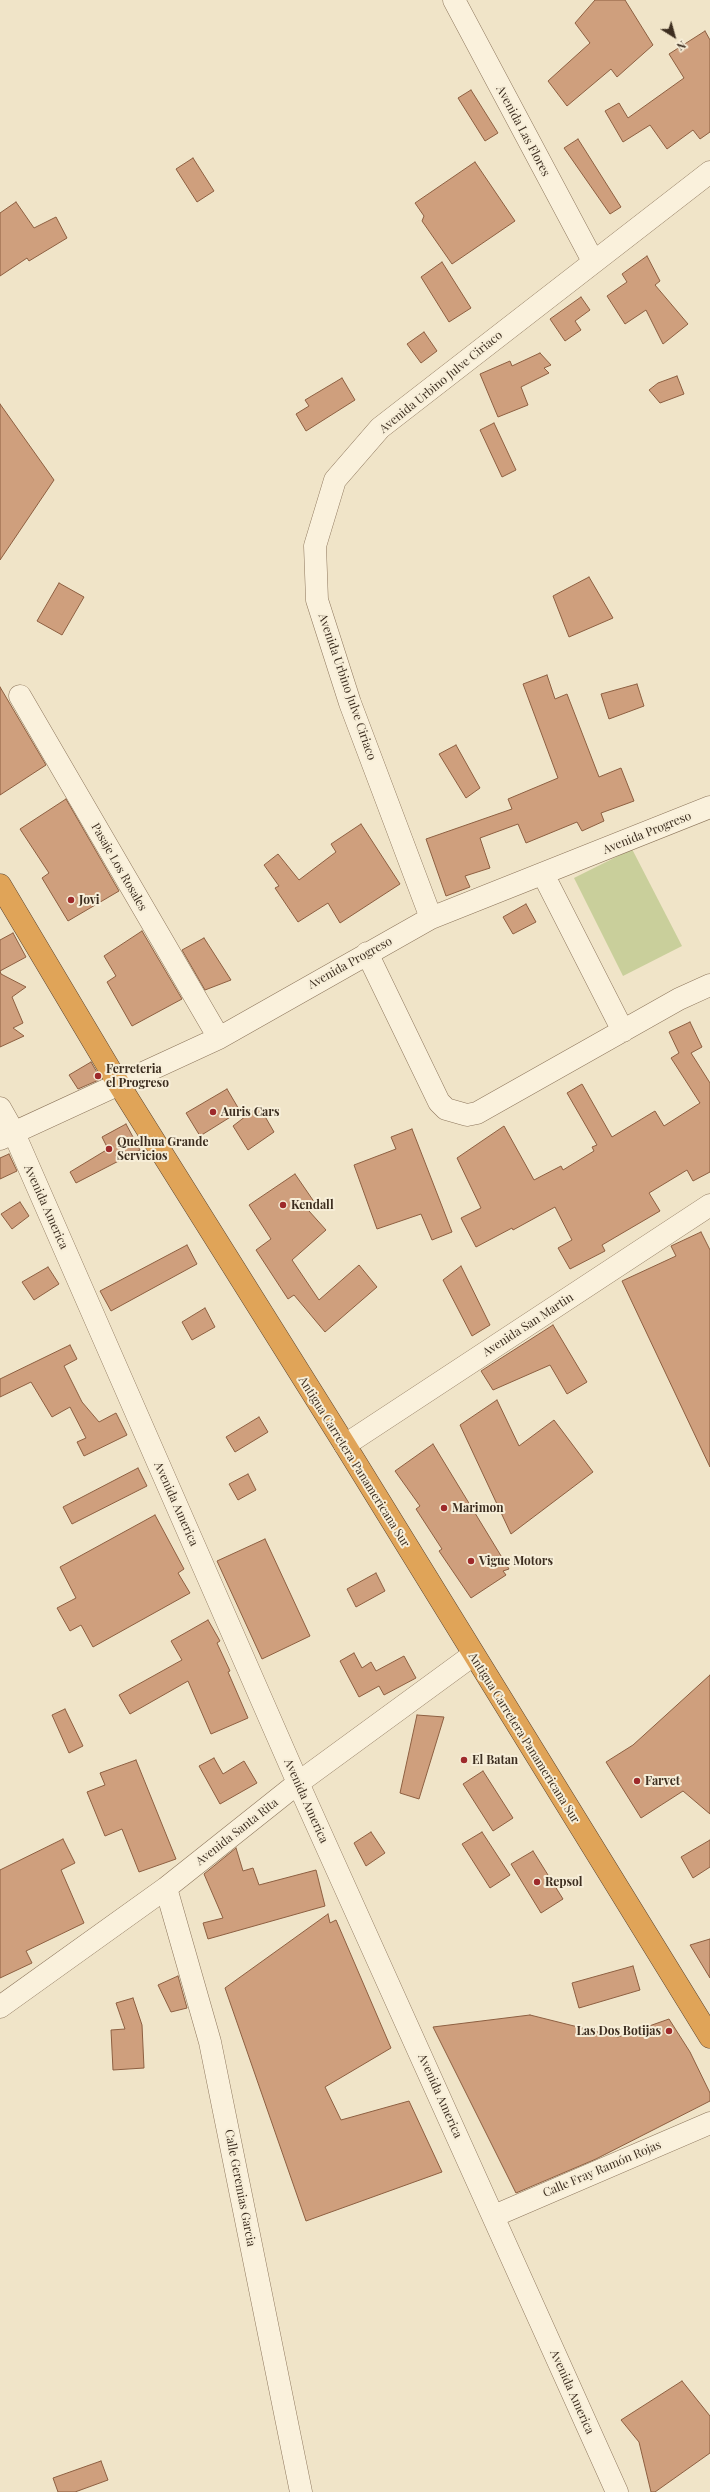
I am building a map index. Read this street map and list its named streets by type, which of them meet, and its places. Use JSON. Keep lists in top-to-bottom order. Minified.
{"streets":{"highway":["Antigua Carretera Panamericana Sur"],"street":["Avenida Las Flores","Avenida Urbino Julve Ciriaco","Avenida Progreso","Pasaje Los Rosales","Avenida America","Avenida San Martin","Avenida Santa Rita","Calle Fray Ramón Rojas","Calle Geremias Garcia"]},"crossings":[["Avenida Las Flores","Avenida Urbino Julve Ciriaco"],["Avenida Urbino Julve Ciriaco","Avenida Progreso"],["Avenida Progreso","Pasaje Los Rosales"],["Avenida Progreso","Avenida America"],["Avenida Progreso","Antigua Carretera Panamericana Sur"],["Avenida America","Avenida Santa Rita"],["Avenida America","Calle Fray Ramón Rojas"],["Avenida San Martin","Antigua Carretera Panamericana Sur"],["Antigua Carretera Panamericana Sur","Avenida Santa Rita"],["Avenida Santa Rita","Calle Geremias Garcia"]],"places":["Jovi","Ferreteria el Progreso","Auris Cars","Quelhua Grande Servicios","Kendall","Marimon","Vigue Motors","El Batan","Farvet","Repsol","Las Dos Botijas"],"north":"bottom right"}
